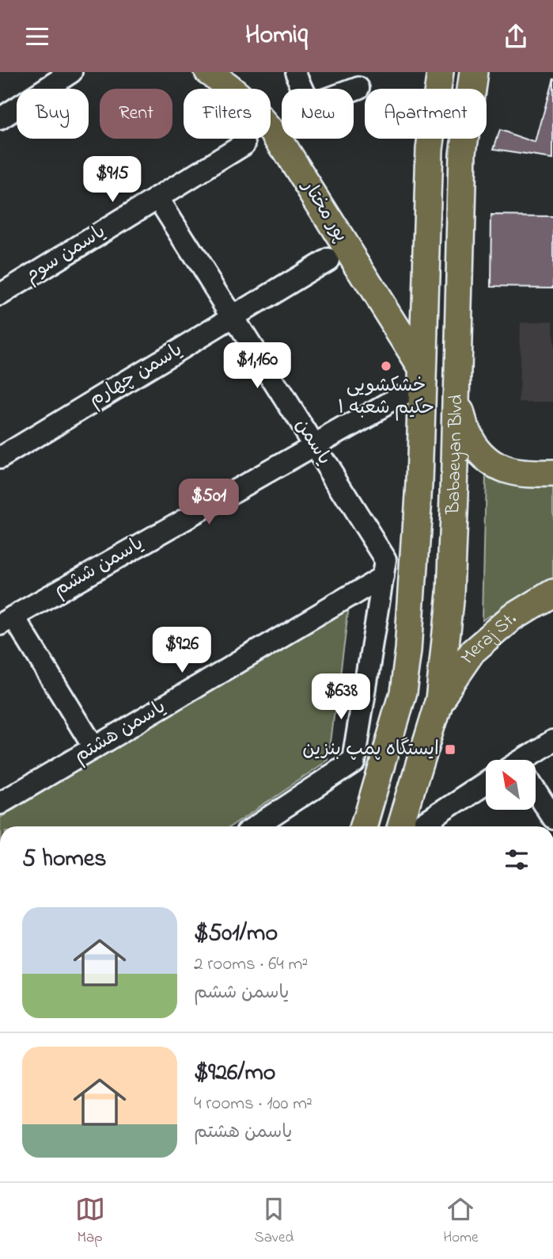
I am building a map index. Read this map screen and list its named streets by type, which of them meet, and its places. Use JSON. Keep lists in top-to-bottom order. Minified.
{"streets":{"main road":["پور مختار","Babaeyan Blvd","Meraj St."],"street":["یاسمن سوم","یاسمن چهارم","یاسمن","یاسمن ششم","یاسمن هشتم"]},"crossings":[["پور مختار","Babaeyan Blvd"],["یاسمن سوم","یاسمن"],["یاسمن چهارم","یاسمن"],["یاسمن","یاسمن ششم"],["یاسمن","یاسمن هشتم"],["Babaeyan Blvd","Meraj St."]],"places":{"other":["خشکشویی حکیم شعبه ۱"],"transit":["ایستگاه پمپ بنزین"]},"north":"top left","page":{"header":"Homiq","chip":["Buy","Rent","Filters","New","Apartment"],"price":["$915","$1,160","$501","$926","$638"],"heading":"5 homes","list":[{"name":"$501/mo","note":"2 rooms · 64 m² · یاسمن ششم"},{"name":"$926/mo","note":"4 rooms · 100 m² · یاسمن هشتم"}],"tabs":["Map","Saved","Home"]}}
